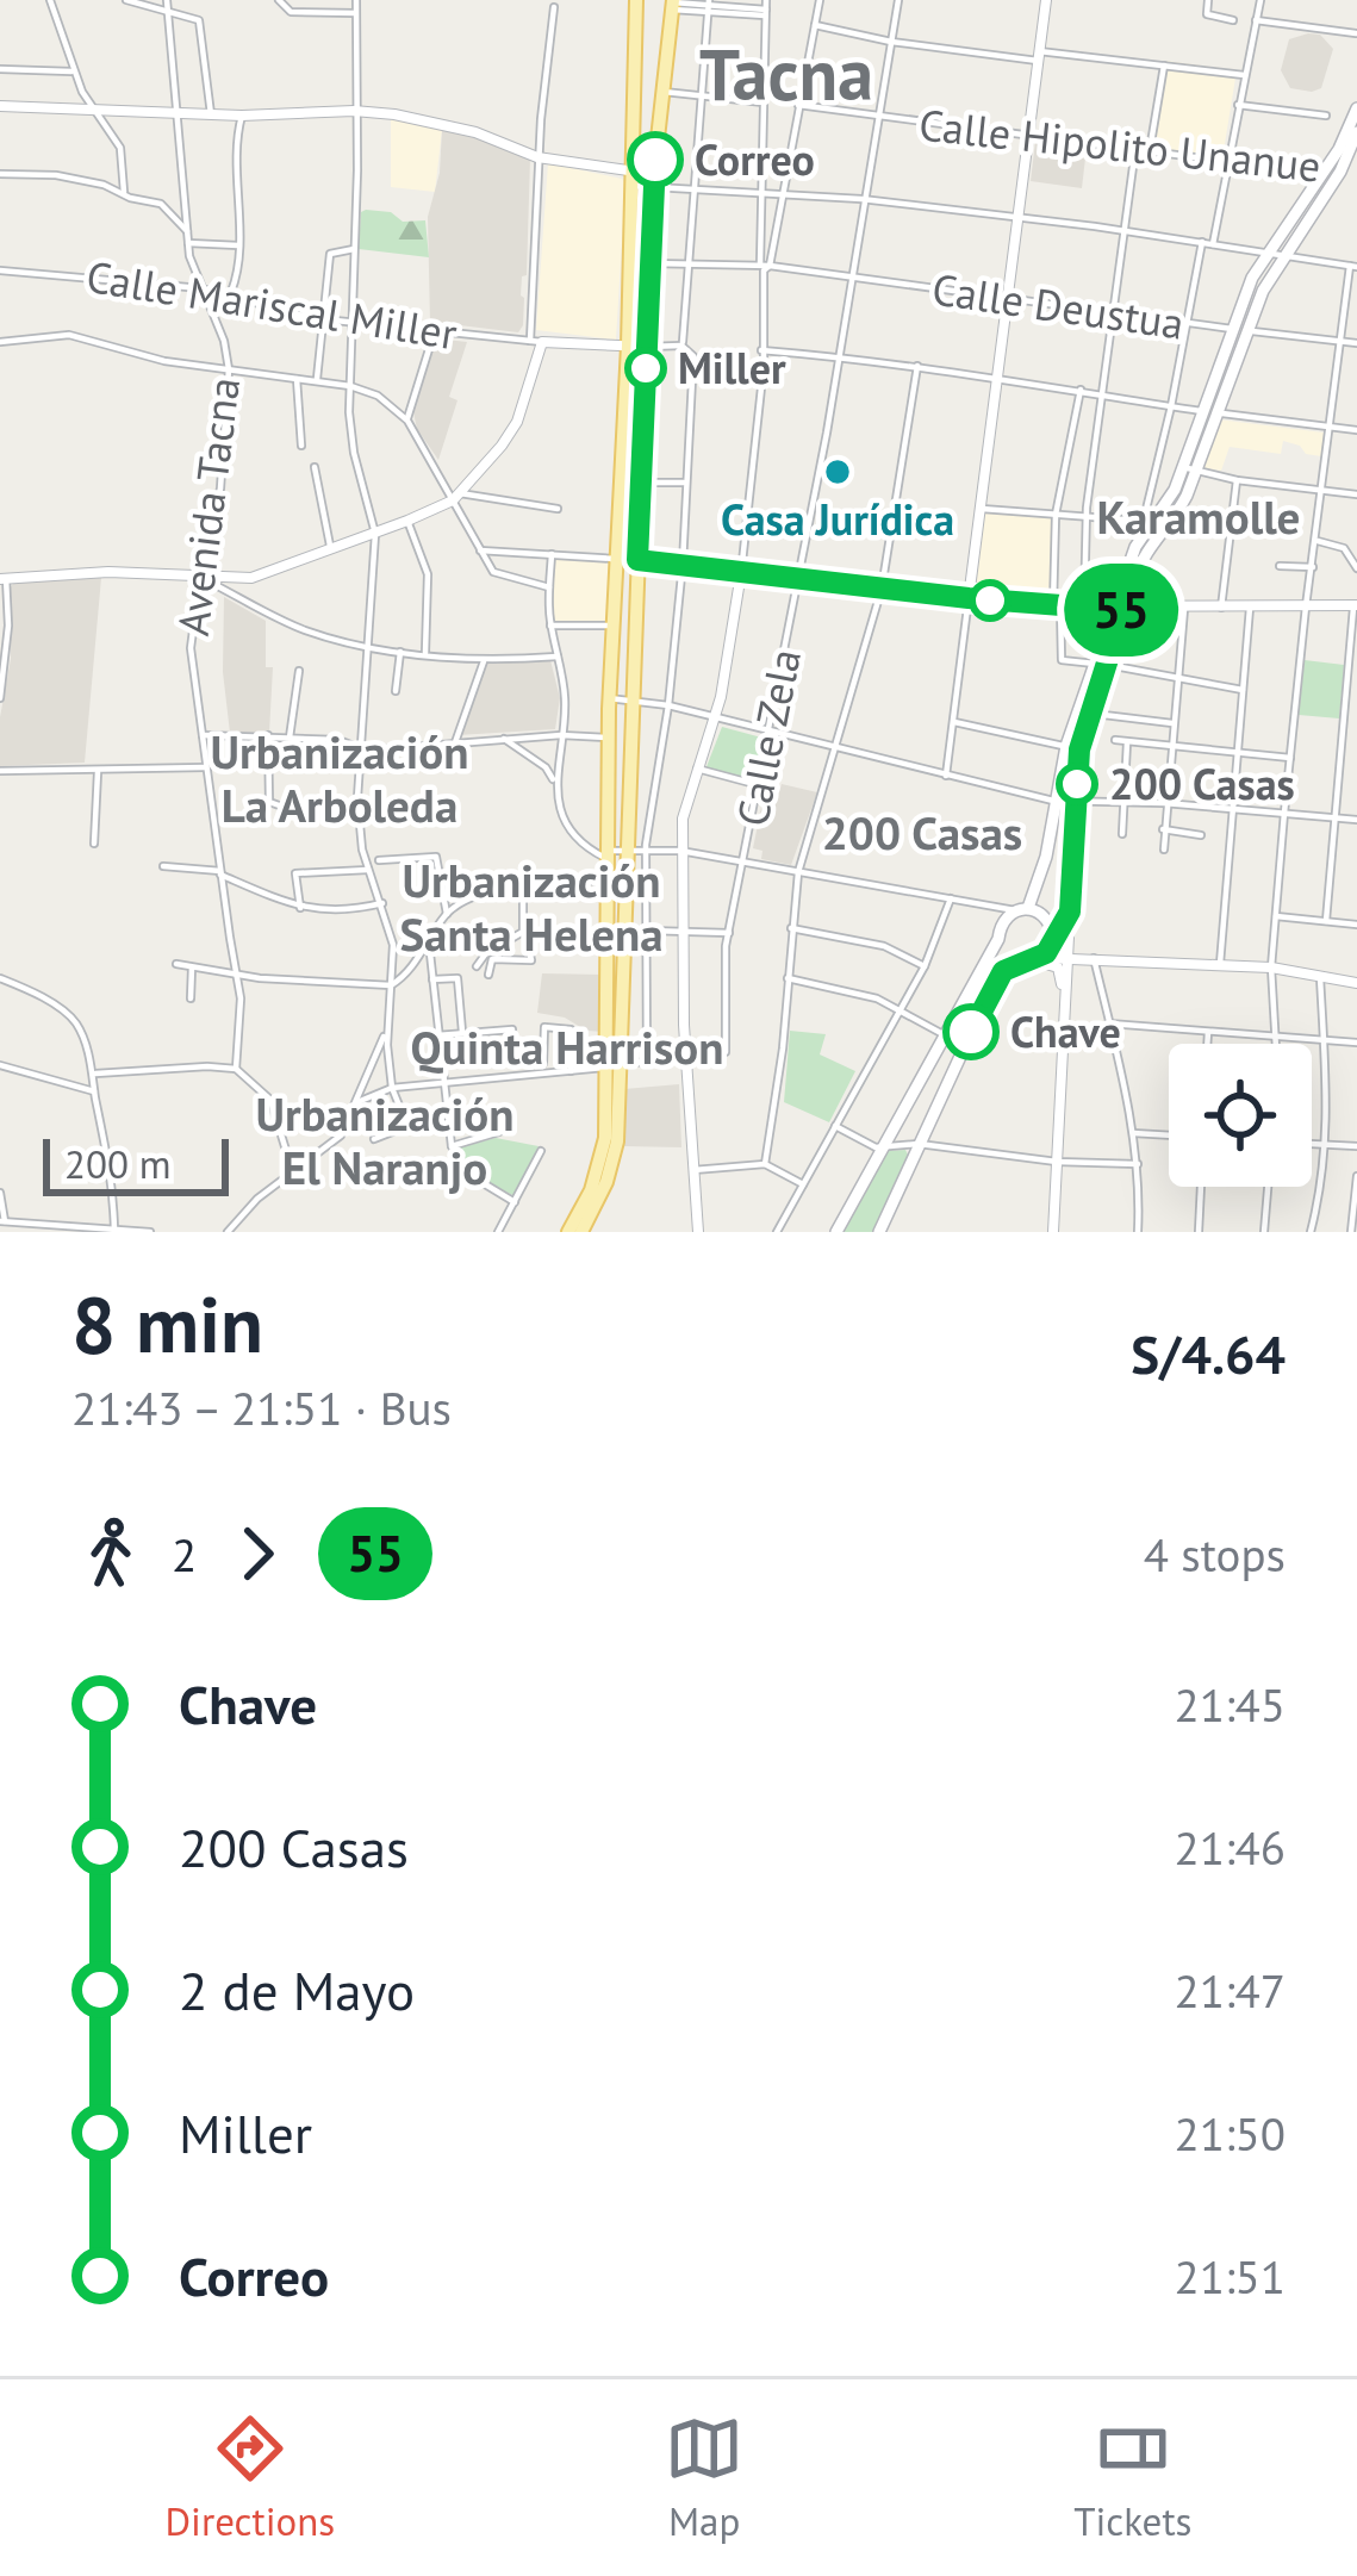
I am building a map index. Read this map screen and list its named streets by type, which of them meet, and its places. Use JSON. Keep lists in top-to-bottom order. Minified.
{"streets":{"main road":["Calle Hipolito Unanue"],"street":["Calle Mariscal Miller","Calle Deustua","Avenida Tacna","Calle Zela"]},"crossings":[["Calle Hipolito Unanue","Calle Zela"],["Calle Mariscal Miller","Avenida Tacna"],["Calle Deustua","Calle Zela"]],"districts":["Tacna","Karamolle","Urbanización La Arboleda","200 Casas","Urbanización Santa Helena","Quinta Harrison","Urbanización El Naranjo"],"places":["Correo","Miller","Casa Jurídica","200 Casas","Chave"],"lines":["bus line 55"],"scale_bar":"200 m","page":{"on_map":"55","scale":"200 m","heading":["8 min","21:43 – 21:51 · Bus","S/4.64"],"legs":["2","55","4 stops"],"list":[{"name":"Chave","value":"21:45"},{"name":"200 Casas","value":"21:46"},{"name":"2 de Mayo","value":"21:47"},{"name":"Miller","value":"21:50"},{"name":"Correo","value":"21:51"}],"tabs":["Directions","Map","Tickets"]}}
